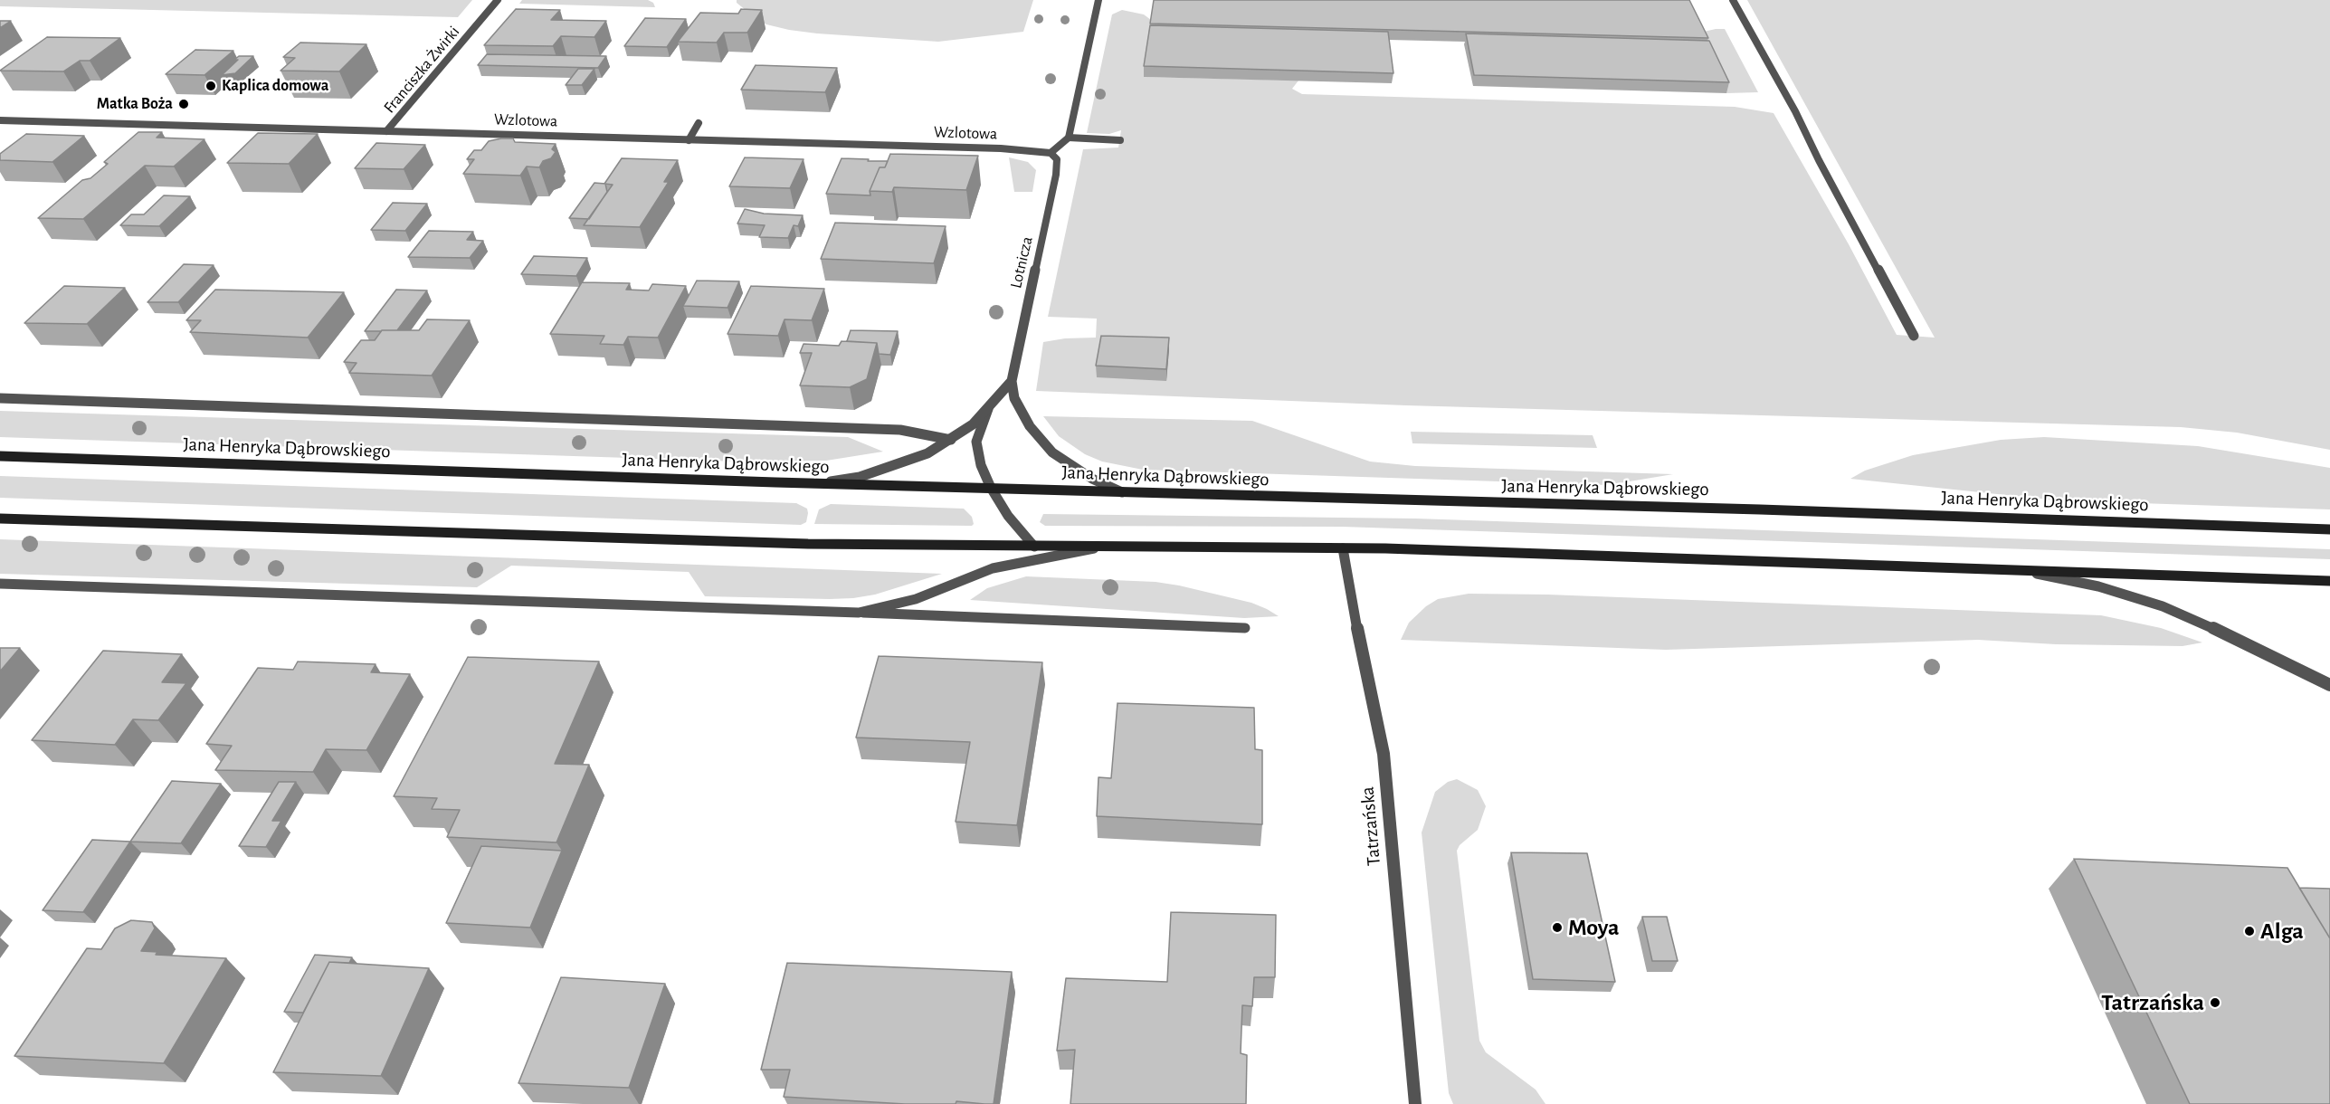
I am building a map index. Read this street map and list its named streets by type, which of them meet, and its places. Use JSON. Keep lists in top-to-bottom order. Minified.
{"streets":{"main road":["Jana Henryka Dąbrowskiego"],"street":["Franciszka Żwirki","Wzlotowa","Lotnicza","Tatrzańska"]},"crossings":[["Franciszka Żwirki","Wzlotowa"],["Wzlotowa","Lotnicza"],["Lotnicza","Jana Henryka Dąbrowskiego"]],"places":["Kaplica domowa","Matka Boża","Moya","Alga","Tatrzańska"]}
